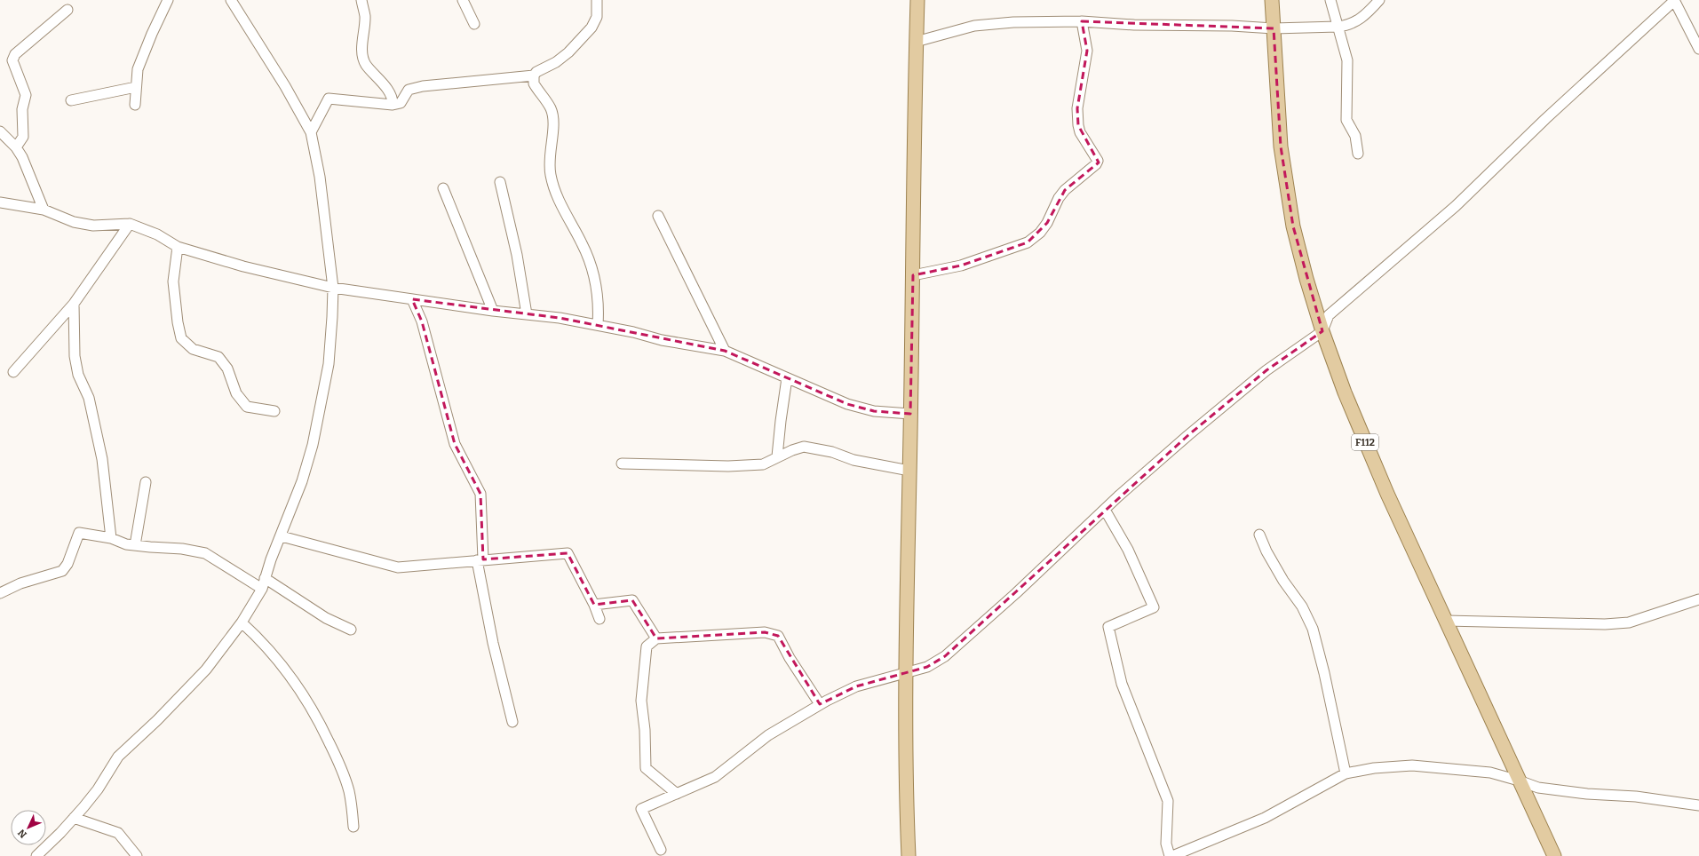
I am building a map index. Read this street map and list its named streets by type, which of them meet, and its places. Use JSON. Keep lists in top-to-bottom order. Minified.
{"streets":{"main road":["F112"]},"north":"bottom left"}
